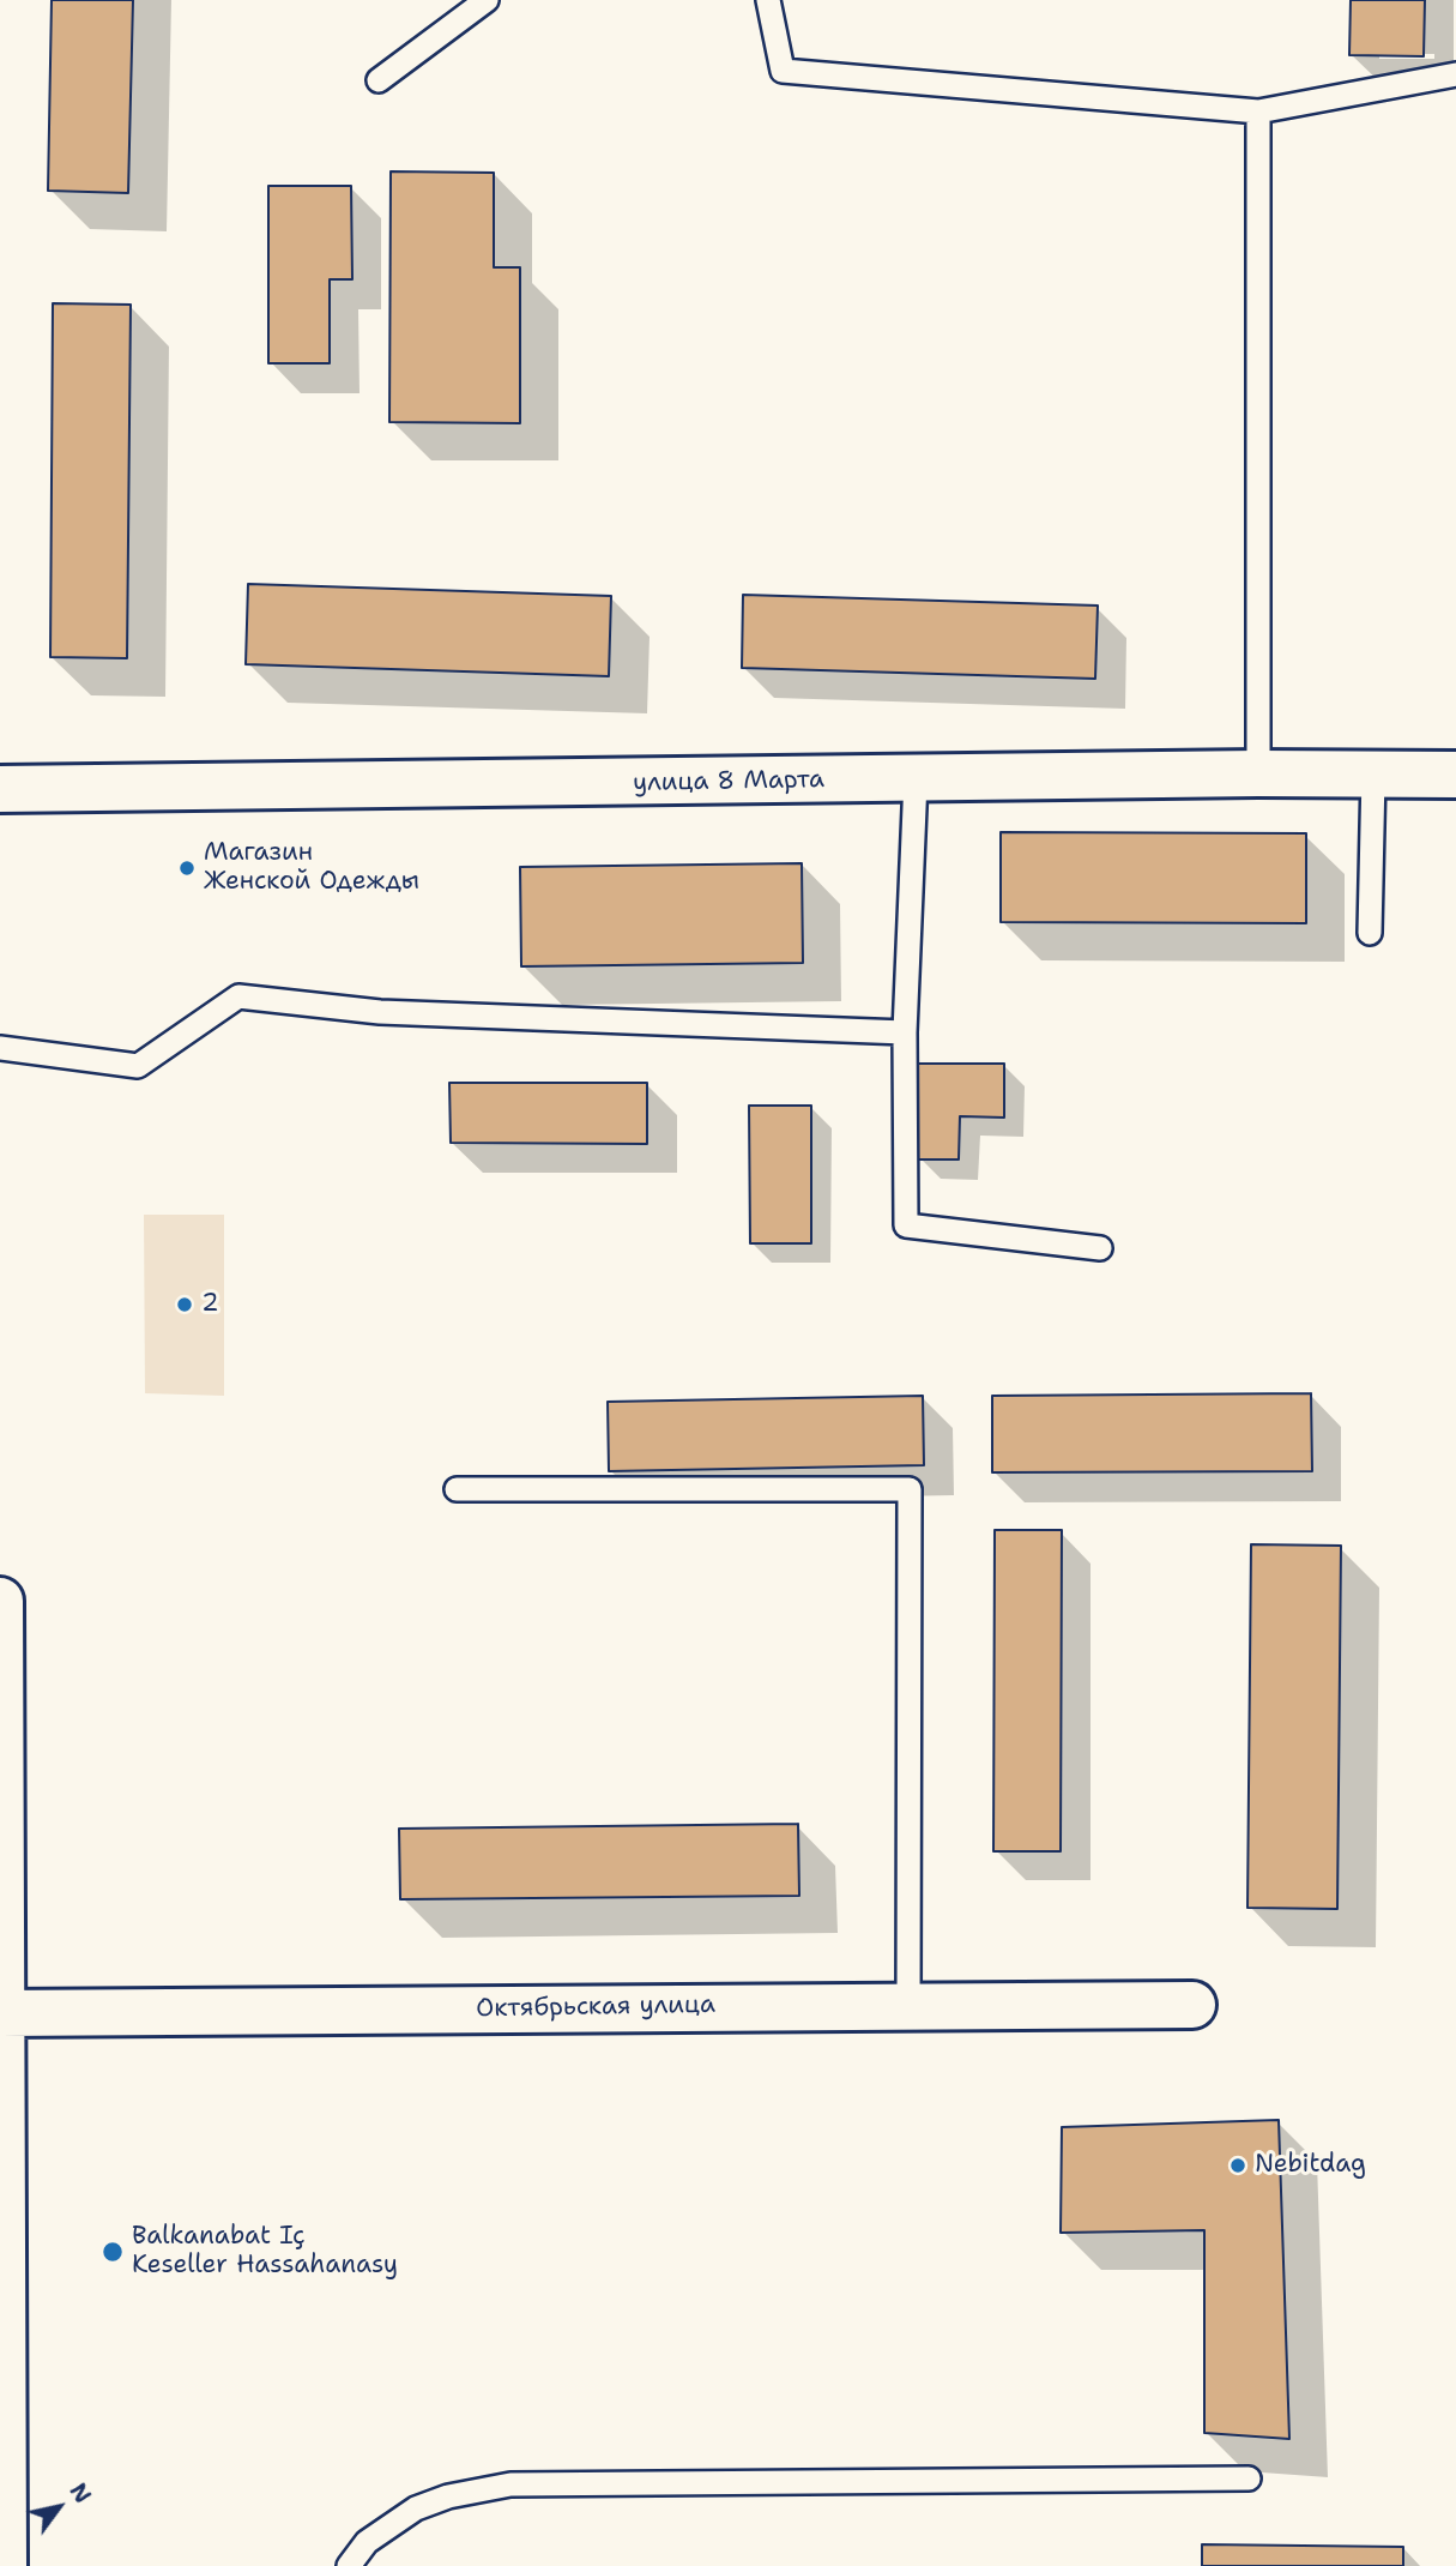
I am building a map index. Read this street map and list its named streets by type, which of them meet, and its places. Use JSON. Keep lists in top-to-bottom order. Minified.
{"streets":{"street":["улица 8 Марта","Октябрьская улица"]},"places":["Магазин Женской Одежды","2","Nebitdag","Balkanabat Iç Keseller Hassahanasy"],"north":"top right"}
